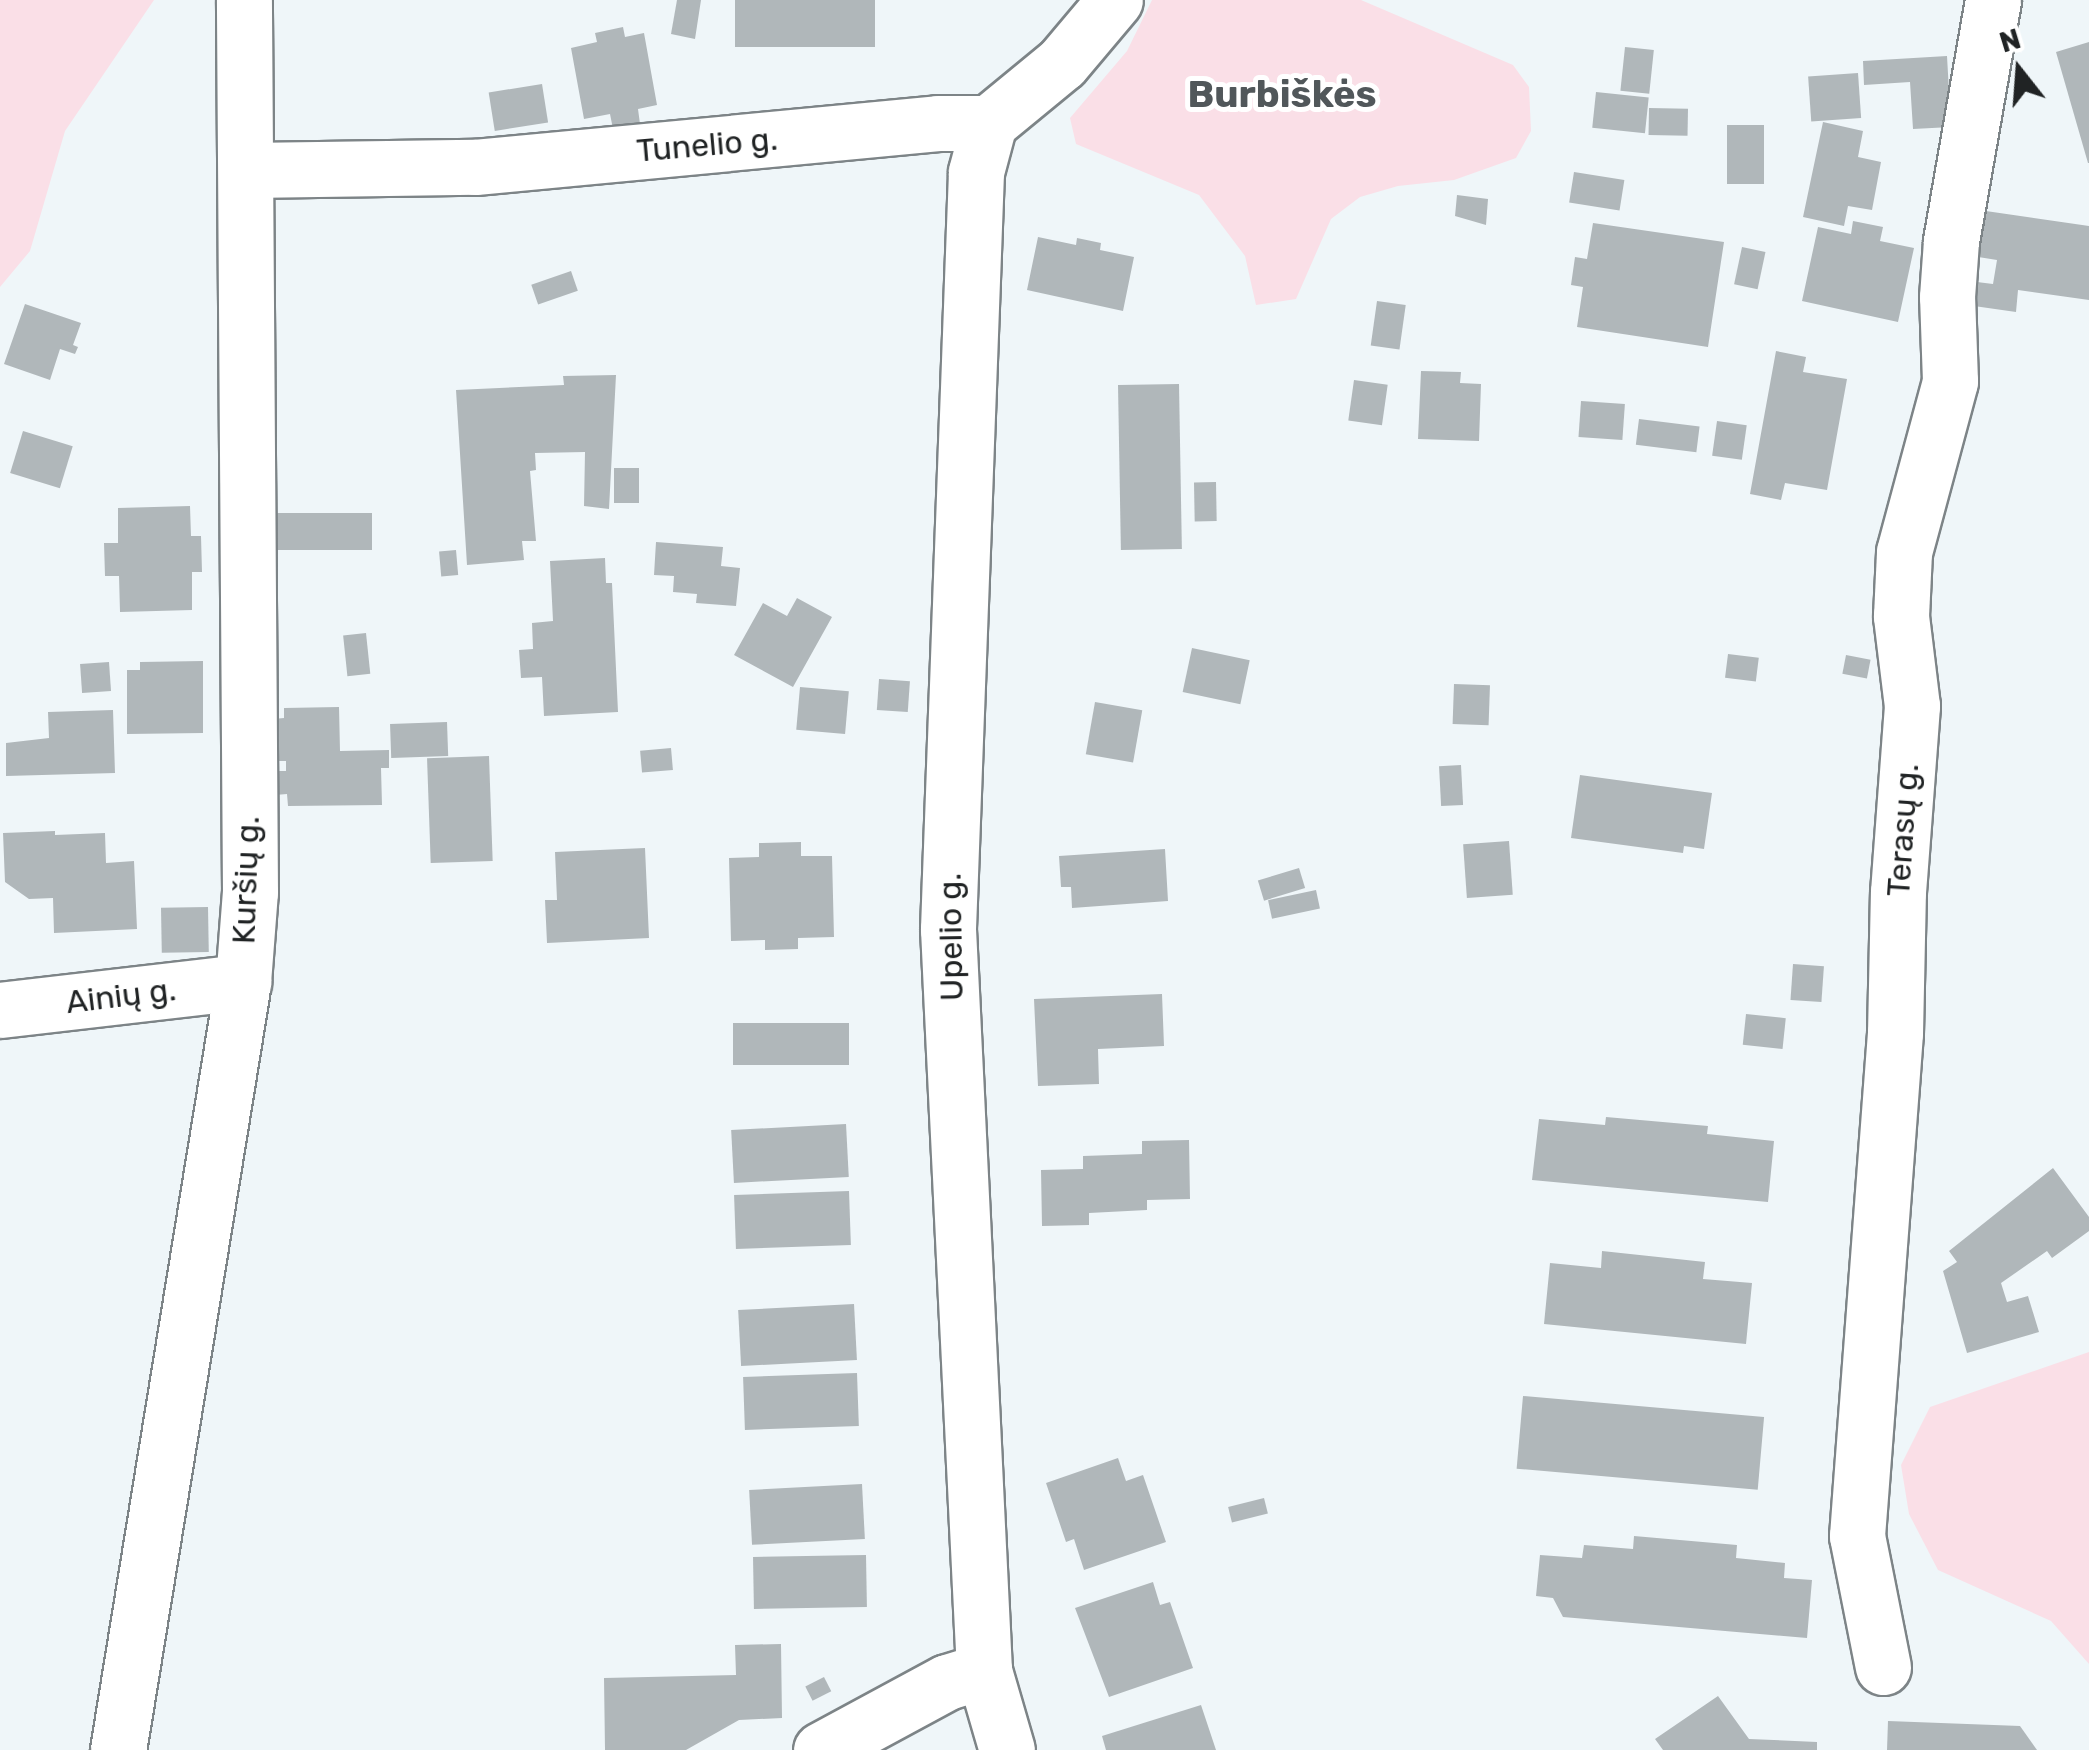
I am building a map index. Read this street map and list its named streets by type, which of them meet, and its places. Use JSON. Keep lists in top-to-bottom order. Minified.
{"streets":{"street":["Tunelio g.","Terasų g.","Kuršių g.","Upelio g.","Ainių g."]},"crossings":[["Tunelio g.","Kuršių g."],["Tunelio g.","Upelio g."],["Kuršių g.","Ainių g."]],"districts":["Burbiškės"],"north":"top"}
